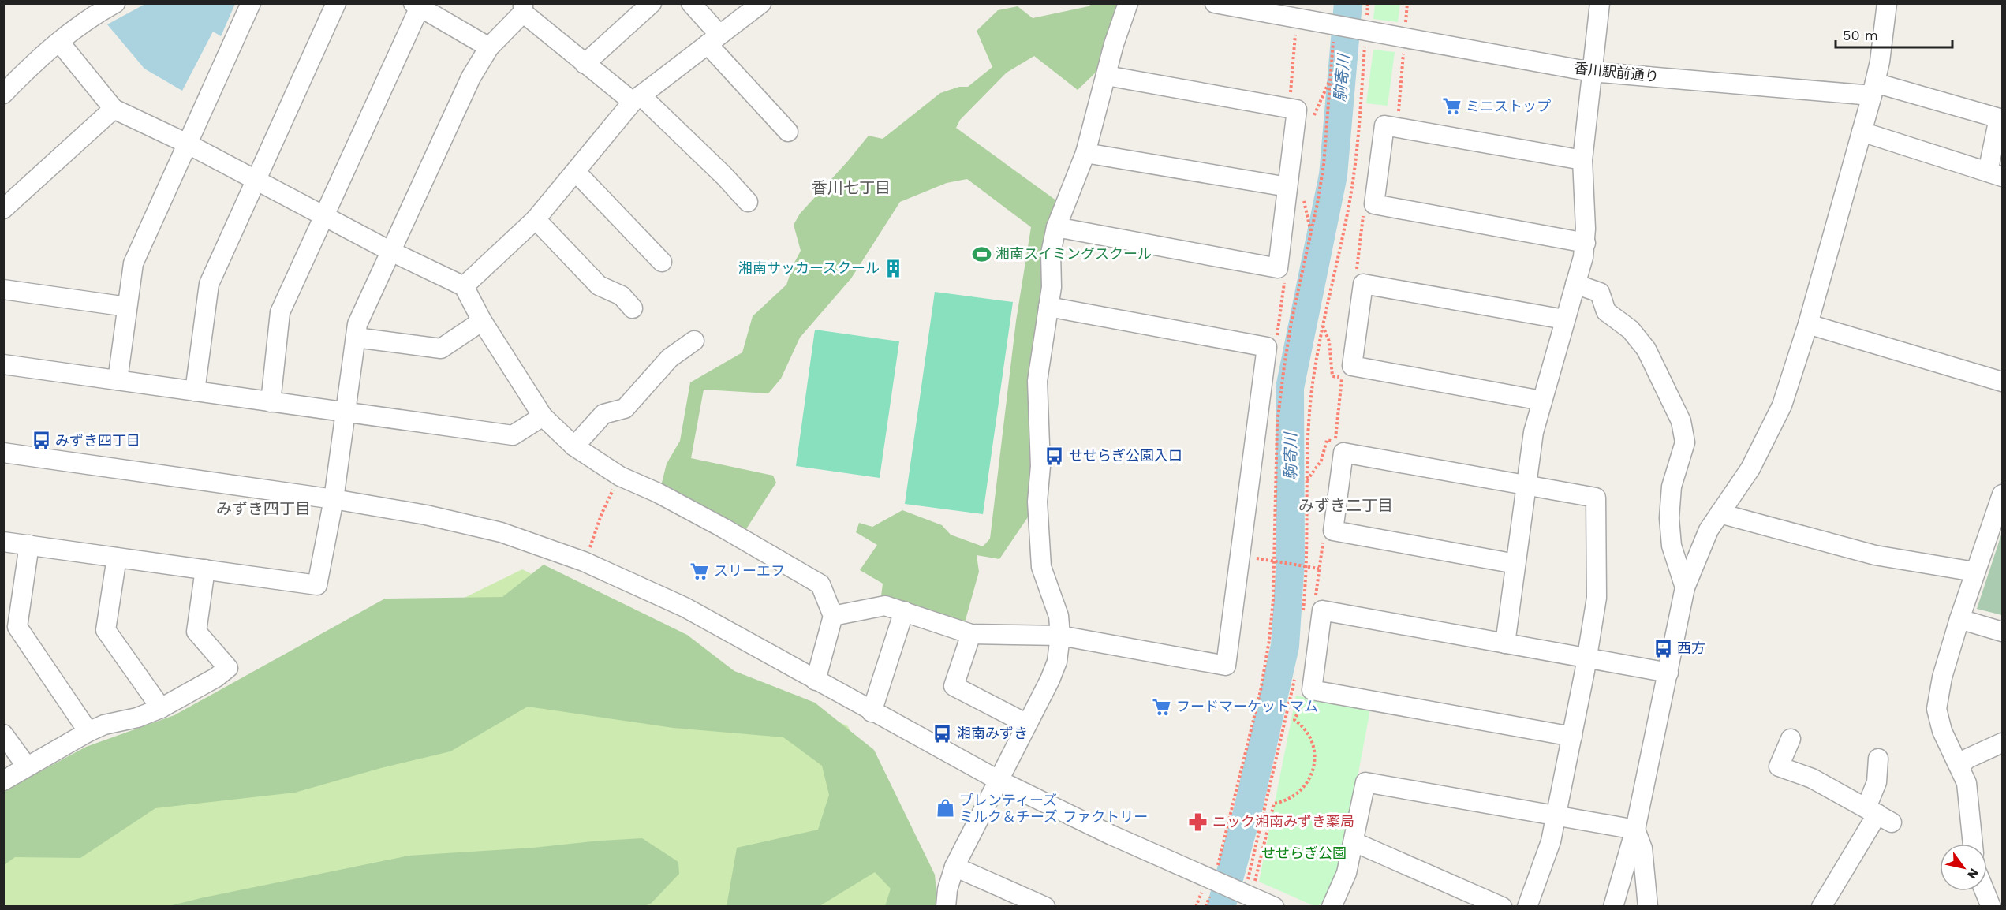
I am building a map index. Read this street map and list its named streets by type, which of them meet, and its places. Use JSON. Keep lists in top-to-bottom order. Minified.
{"streets":{"street":["香川駅前通り"]},"districts":["香川七丁目","みずき二丁目","みずき四丁目"],"water":["駒寄川"],"parks":["せせらぎ公園"],"places":{"supermarket":["ミニストップ","スリーエフ","フードマーケットマム"],"sports":["湘南スイミングスクール"],"building":["湘南サッカースクール"],"bus stop":["みずき四丁目","せせらぎ公園入口","西方","湘南みずき"],"shop":["プレンティーズ ミルク＆チーズ ファクトリー"],"pharmacy":["ニック湘南みずき薬局"]},"scale_bar":"50 m","north":"bottom right"}
